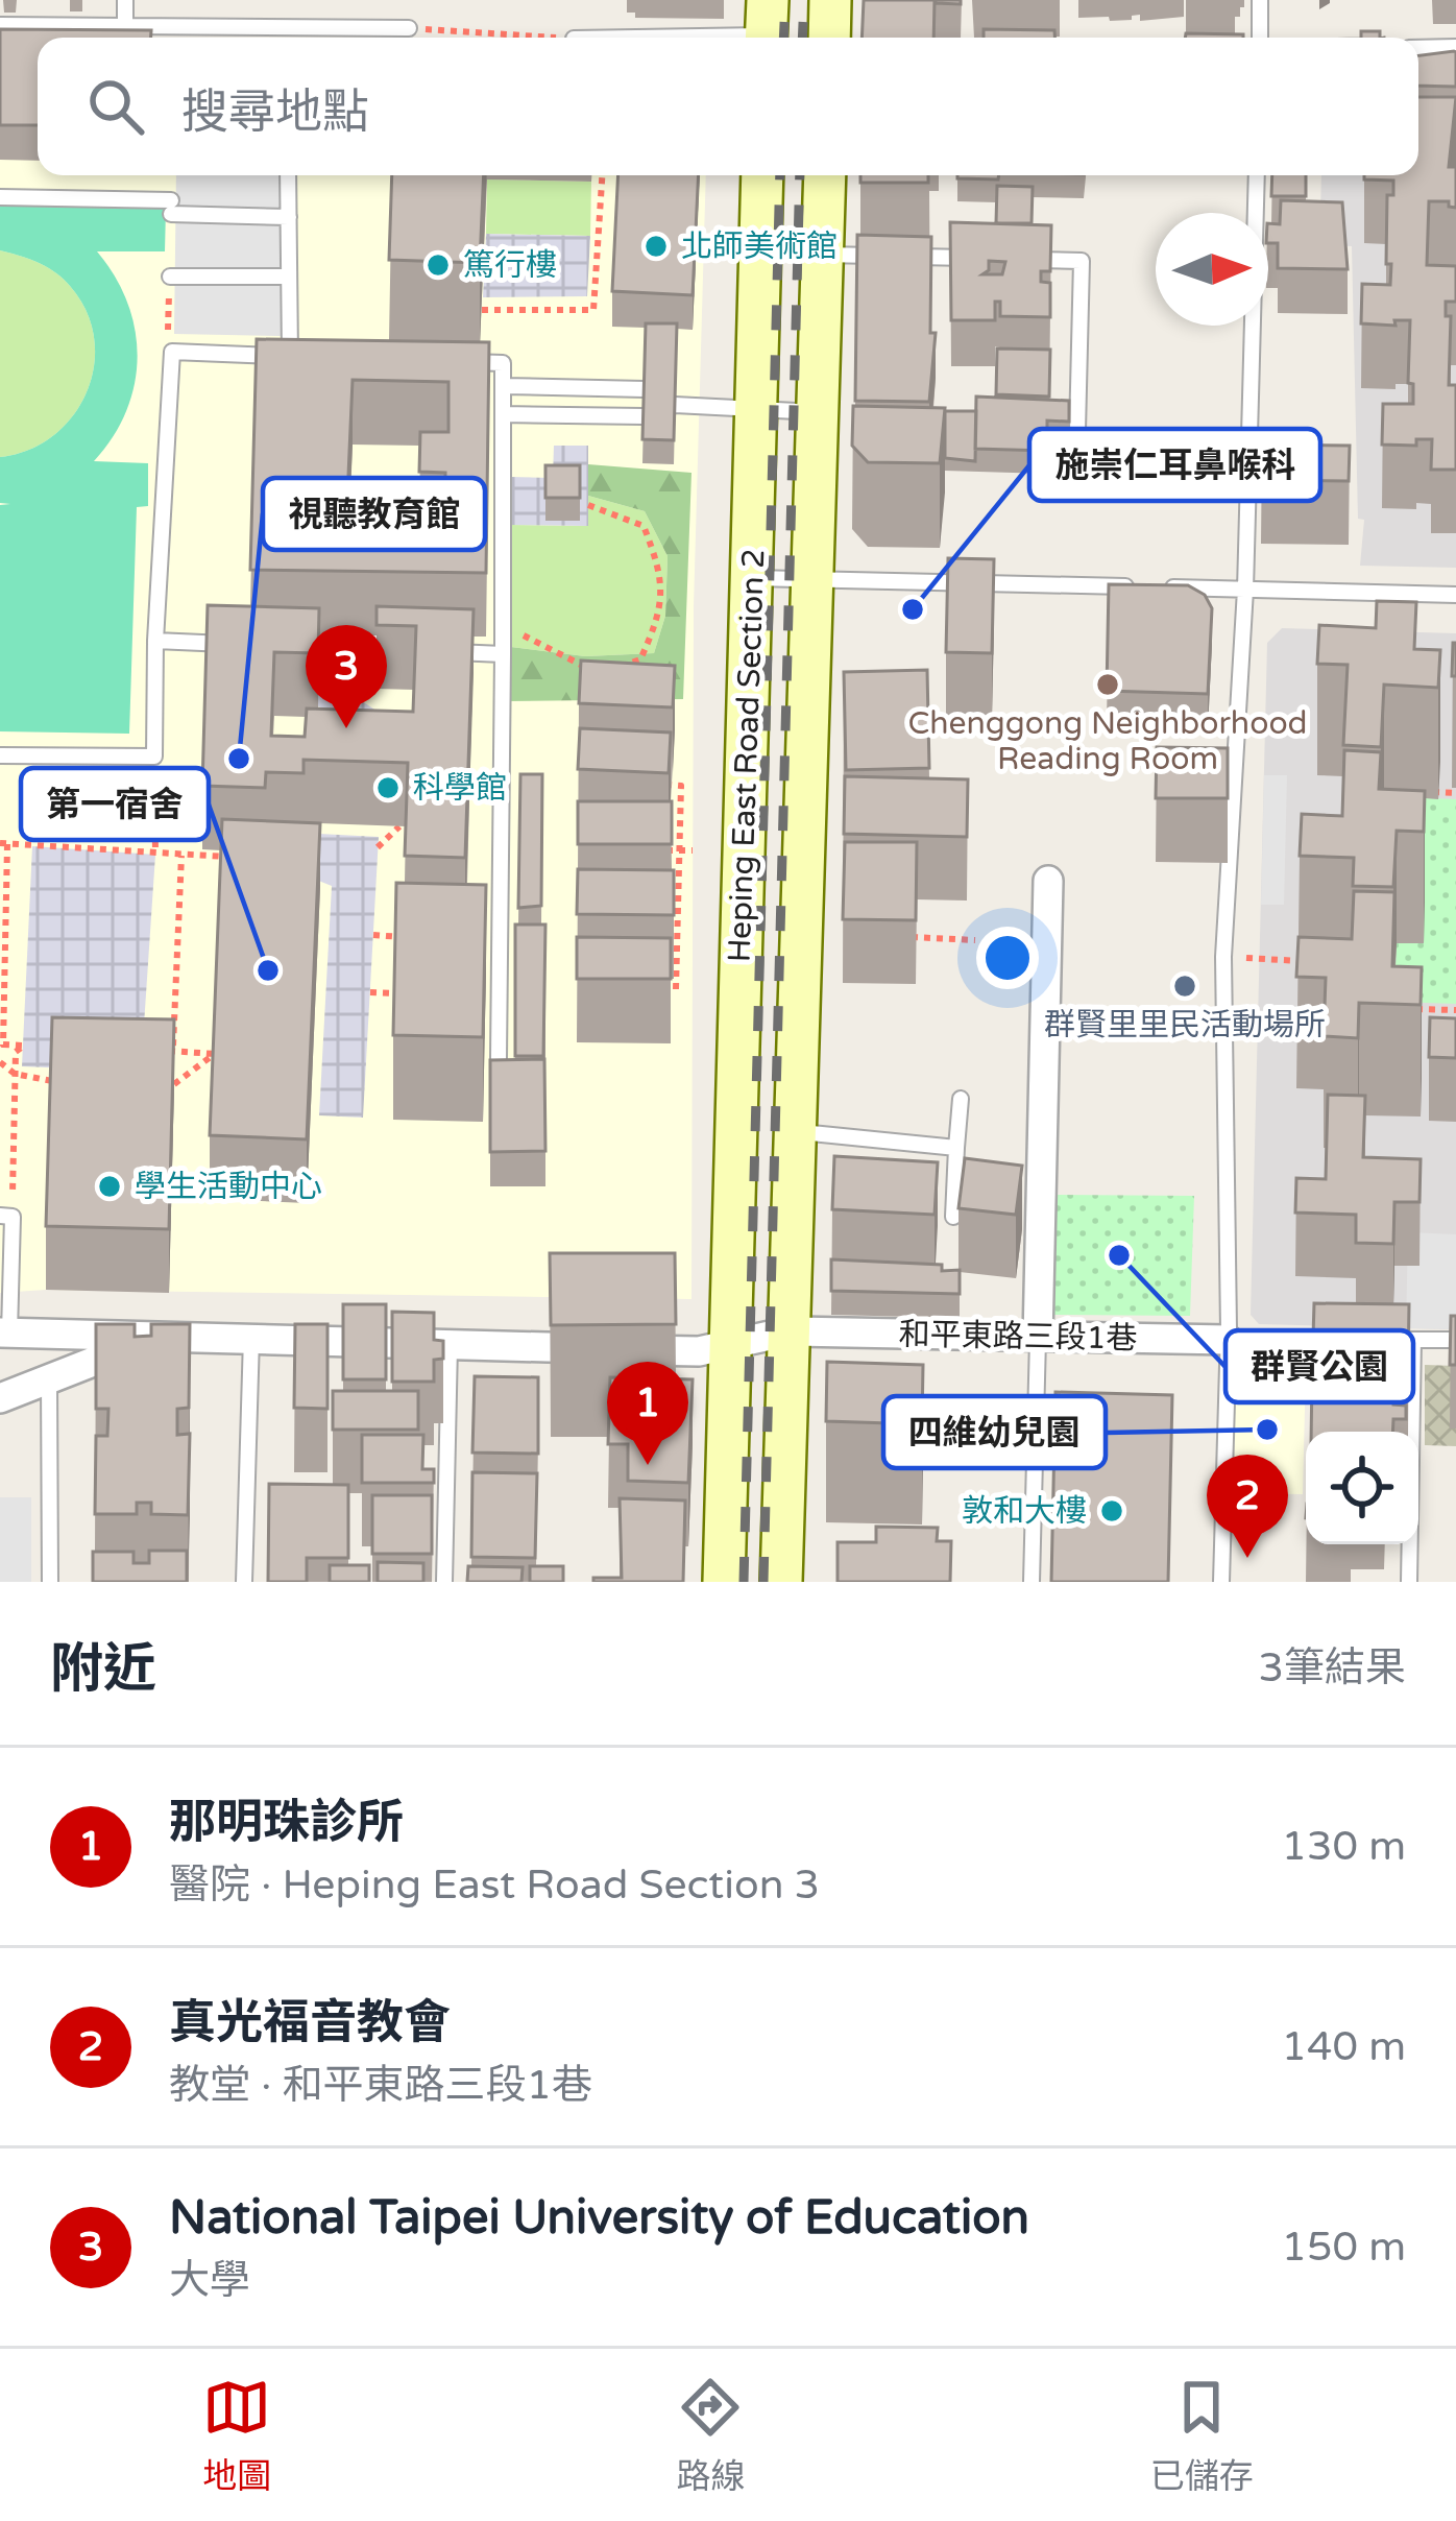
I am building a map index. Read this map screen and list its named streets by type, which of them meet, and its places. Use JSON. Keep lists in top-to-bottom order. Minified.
{"streets":{"main road":["Heping East Road Section 2"],"street":["和平東路三段1巷"]},"crossings":[["Heping East Road Section 2","和平東路三段1巷"]],"places":["北師美術館","篤行樓","施崇仁耳鼻喉科","Chenggong Neighborhood Reading Room","視聽教育館","科學館","第一宿舍","群賢里里民活動場所","學生活動中心","群賢公園","四維幼兒園","敦和大樓"],"north":"right","page":{"search":"搜尋地點","pins":["3","1","2"],"heading":["附近","3筆結果"],"list":[{"mark":"1","name":"那明珠診所","note":"醫院 · Heping East Road Section 3","value":"130 m"},{"mark":"2","name":"真光福音教會","note":"教堂 · 和平東路三段1巷","value":"140 m"},{"mark":"3","name":"National Taipei University of Education","note":"大學","value":"150 m"}],"nav":["地圖","路線","已儲存"]}}
